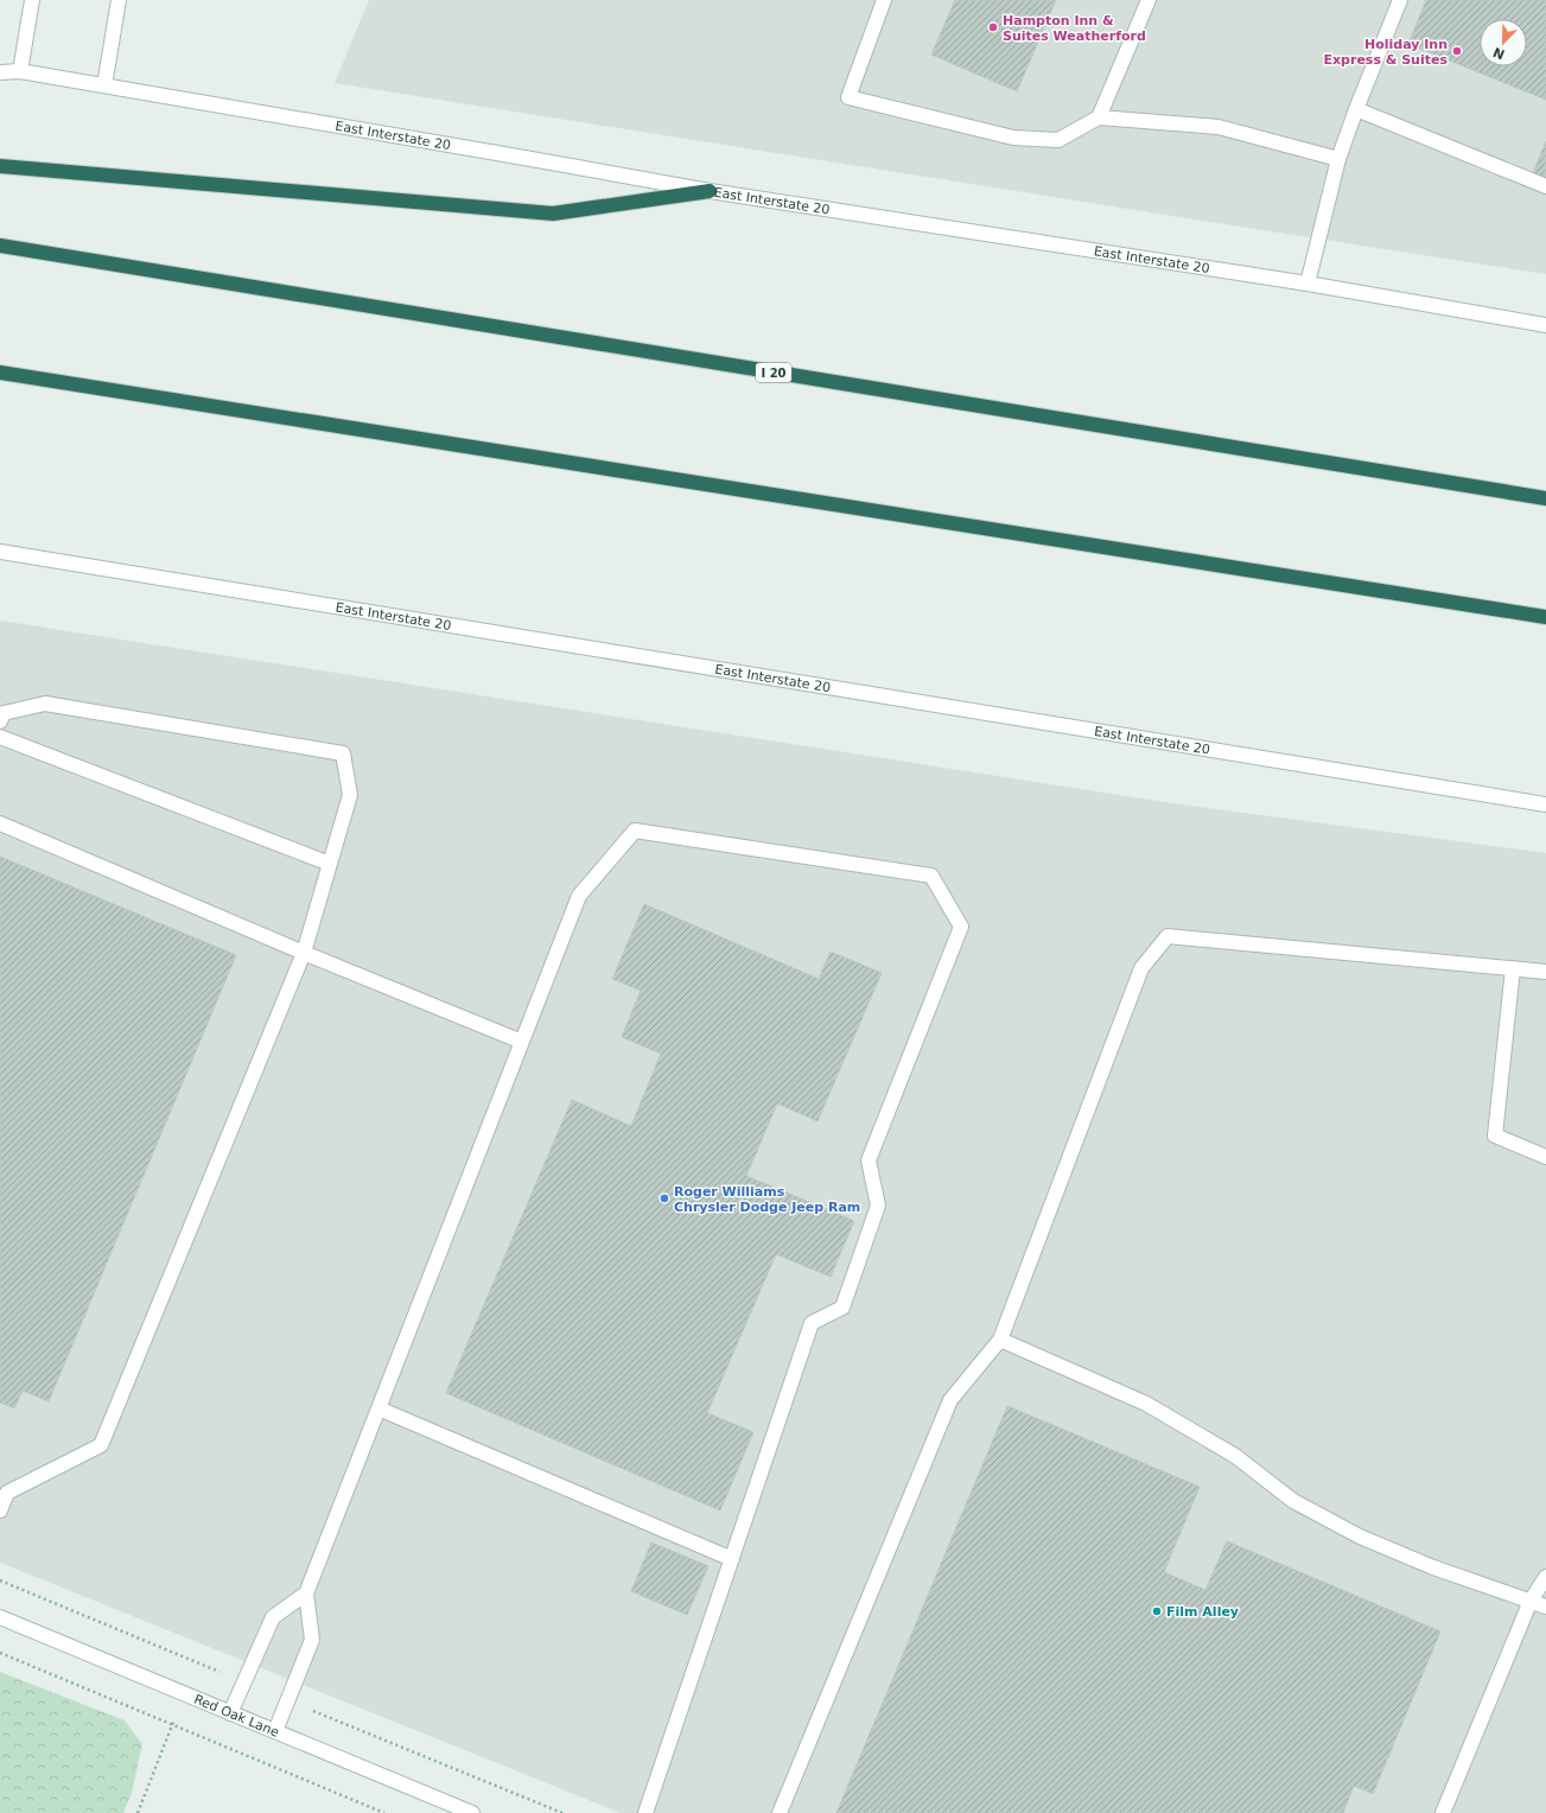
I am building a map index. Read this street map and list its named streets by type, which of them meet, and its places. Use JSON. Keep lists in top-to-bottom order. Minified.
{"streets":{"highway":["I 20"],"main road":["East Interstate 20","Red Oak Lane"]},"places":["Hampton Inn & Suites Weatherford","Holiday Inn Express & Suites","Roger Williams Chrysler Dodge Jeep Ram","Film Alley"],"north":"bottom left"}
